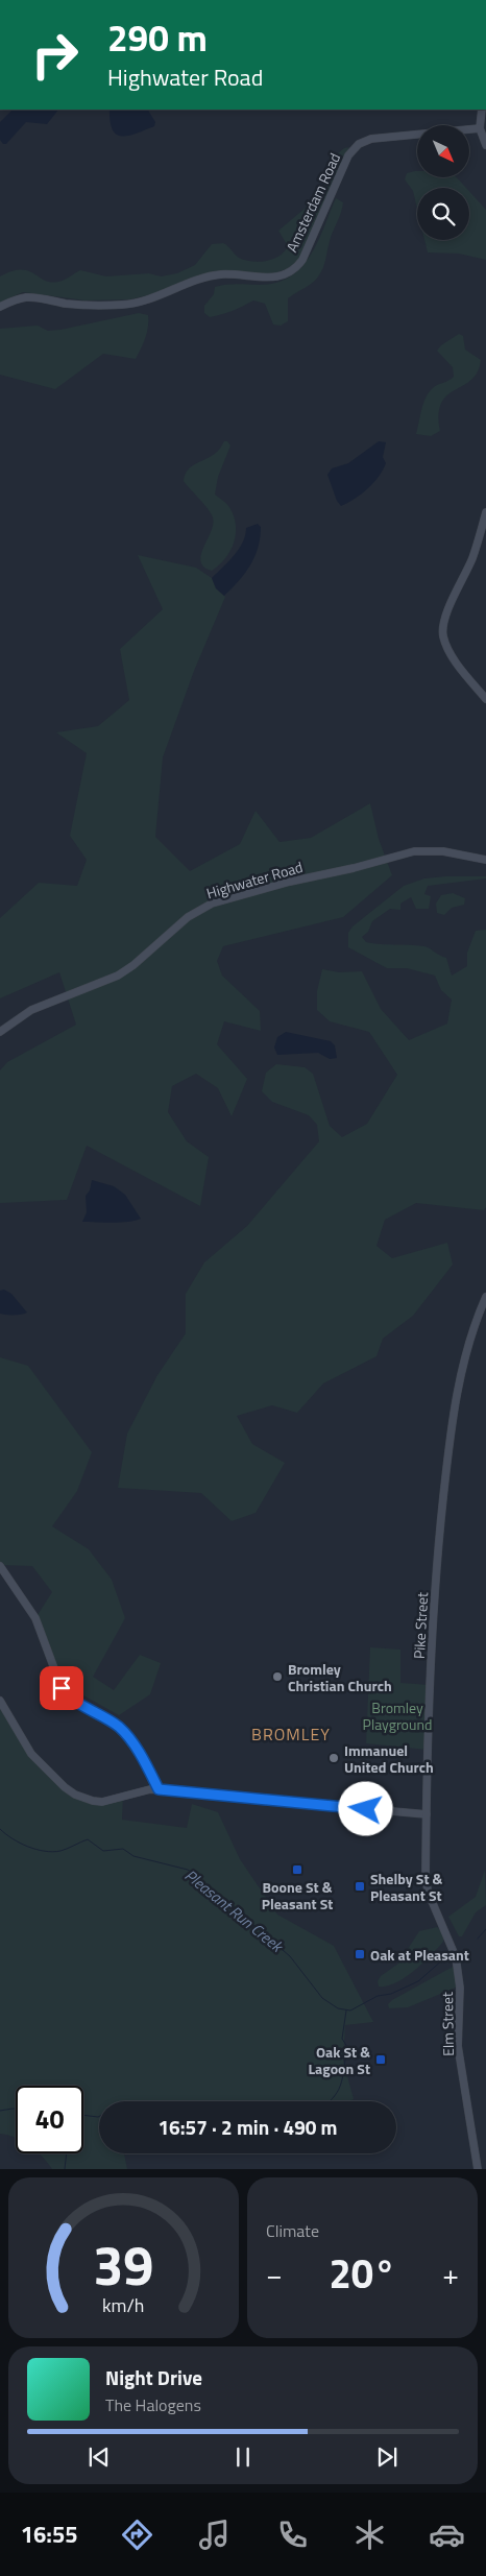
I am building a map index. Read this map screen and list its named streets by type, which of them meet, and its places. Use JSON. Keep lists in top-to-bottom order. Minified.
{"streets":{"street":["Amsterdam Road","Highwater Road","Pike Street","Elm Street"]},"crossings":[["Pike Street","Elm Street"]],"districts":["BROMLEY"],"water":["Pleasant Run Creek"],"parks":["Bromley Playground"],"places":{"other":["Bromley Christian Church","Immanuel United Church"],"transit":["Boone St & Pleasant St","Shelby St & Pleasant St","Oak at Pleasant","Oak St & Lagoon St"]},"north":"bottom right","page":{"turn":["290 m","Highwater Road"],"limit":"40","trip":"16:57 · 2 min · 490 m","tile":"Climate","heat":["−","20°","+"],"song":["Night Drive","The Halogens"],"tabs":"16:55","gauge":["39","km/h"]}}
